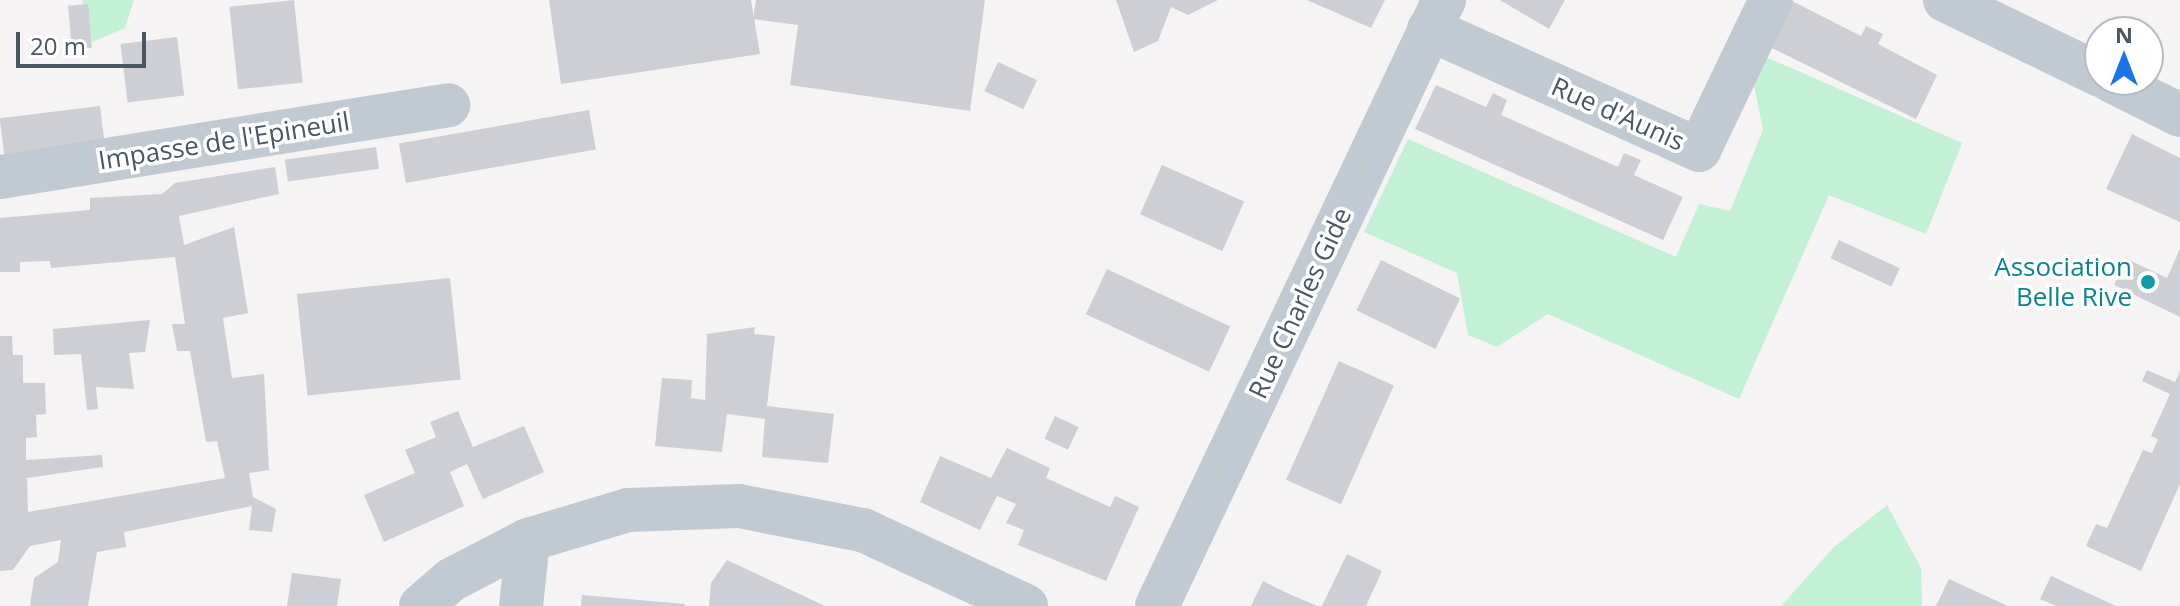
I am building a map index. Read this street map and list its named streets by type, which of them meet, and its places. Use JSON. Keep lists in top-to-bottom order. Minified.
{"streets":{"street":["Rue d'Aunis","Impasse de l'Epineuil","Rue Charles Gide"]},"crossings":[["Rue d'Aunis","Rue Charles Gide"]],"places":["Association Belle Rive"],"scale_bar":"20 m","north":"top"}
